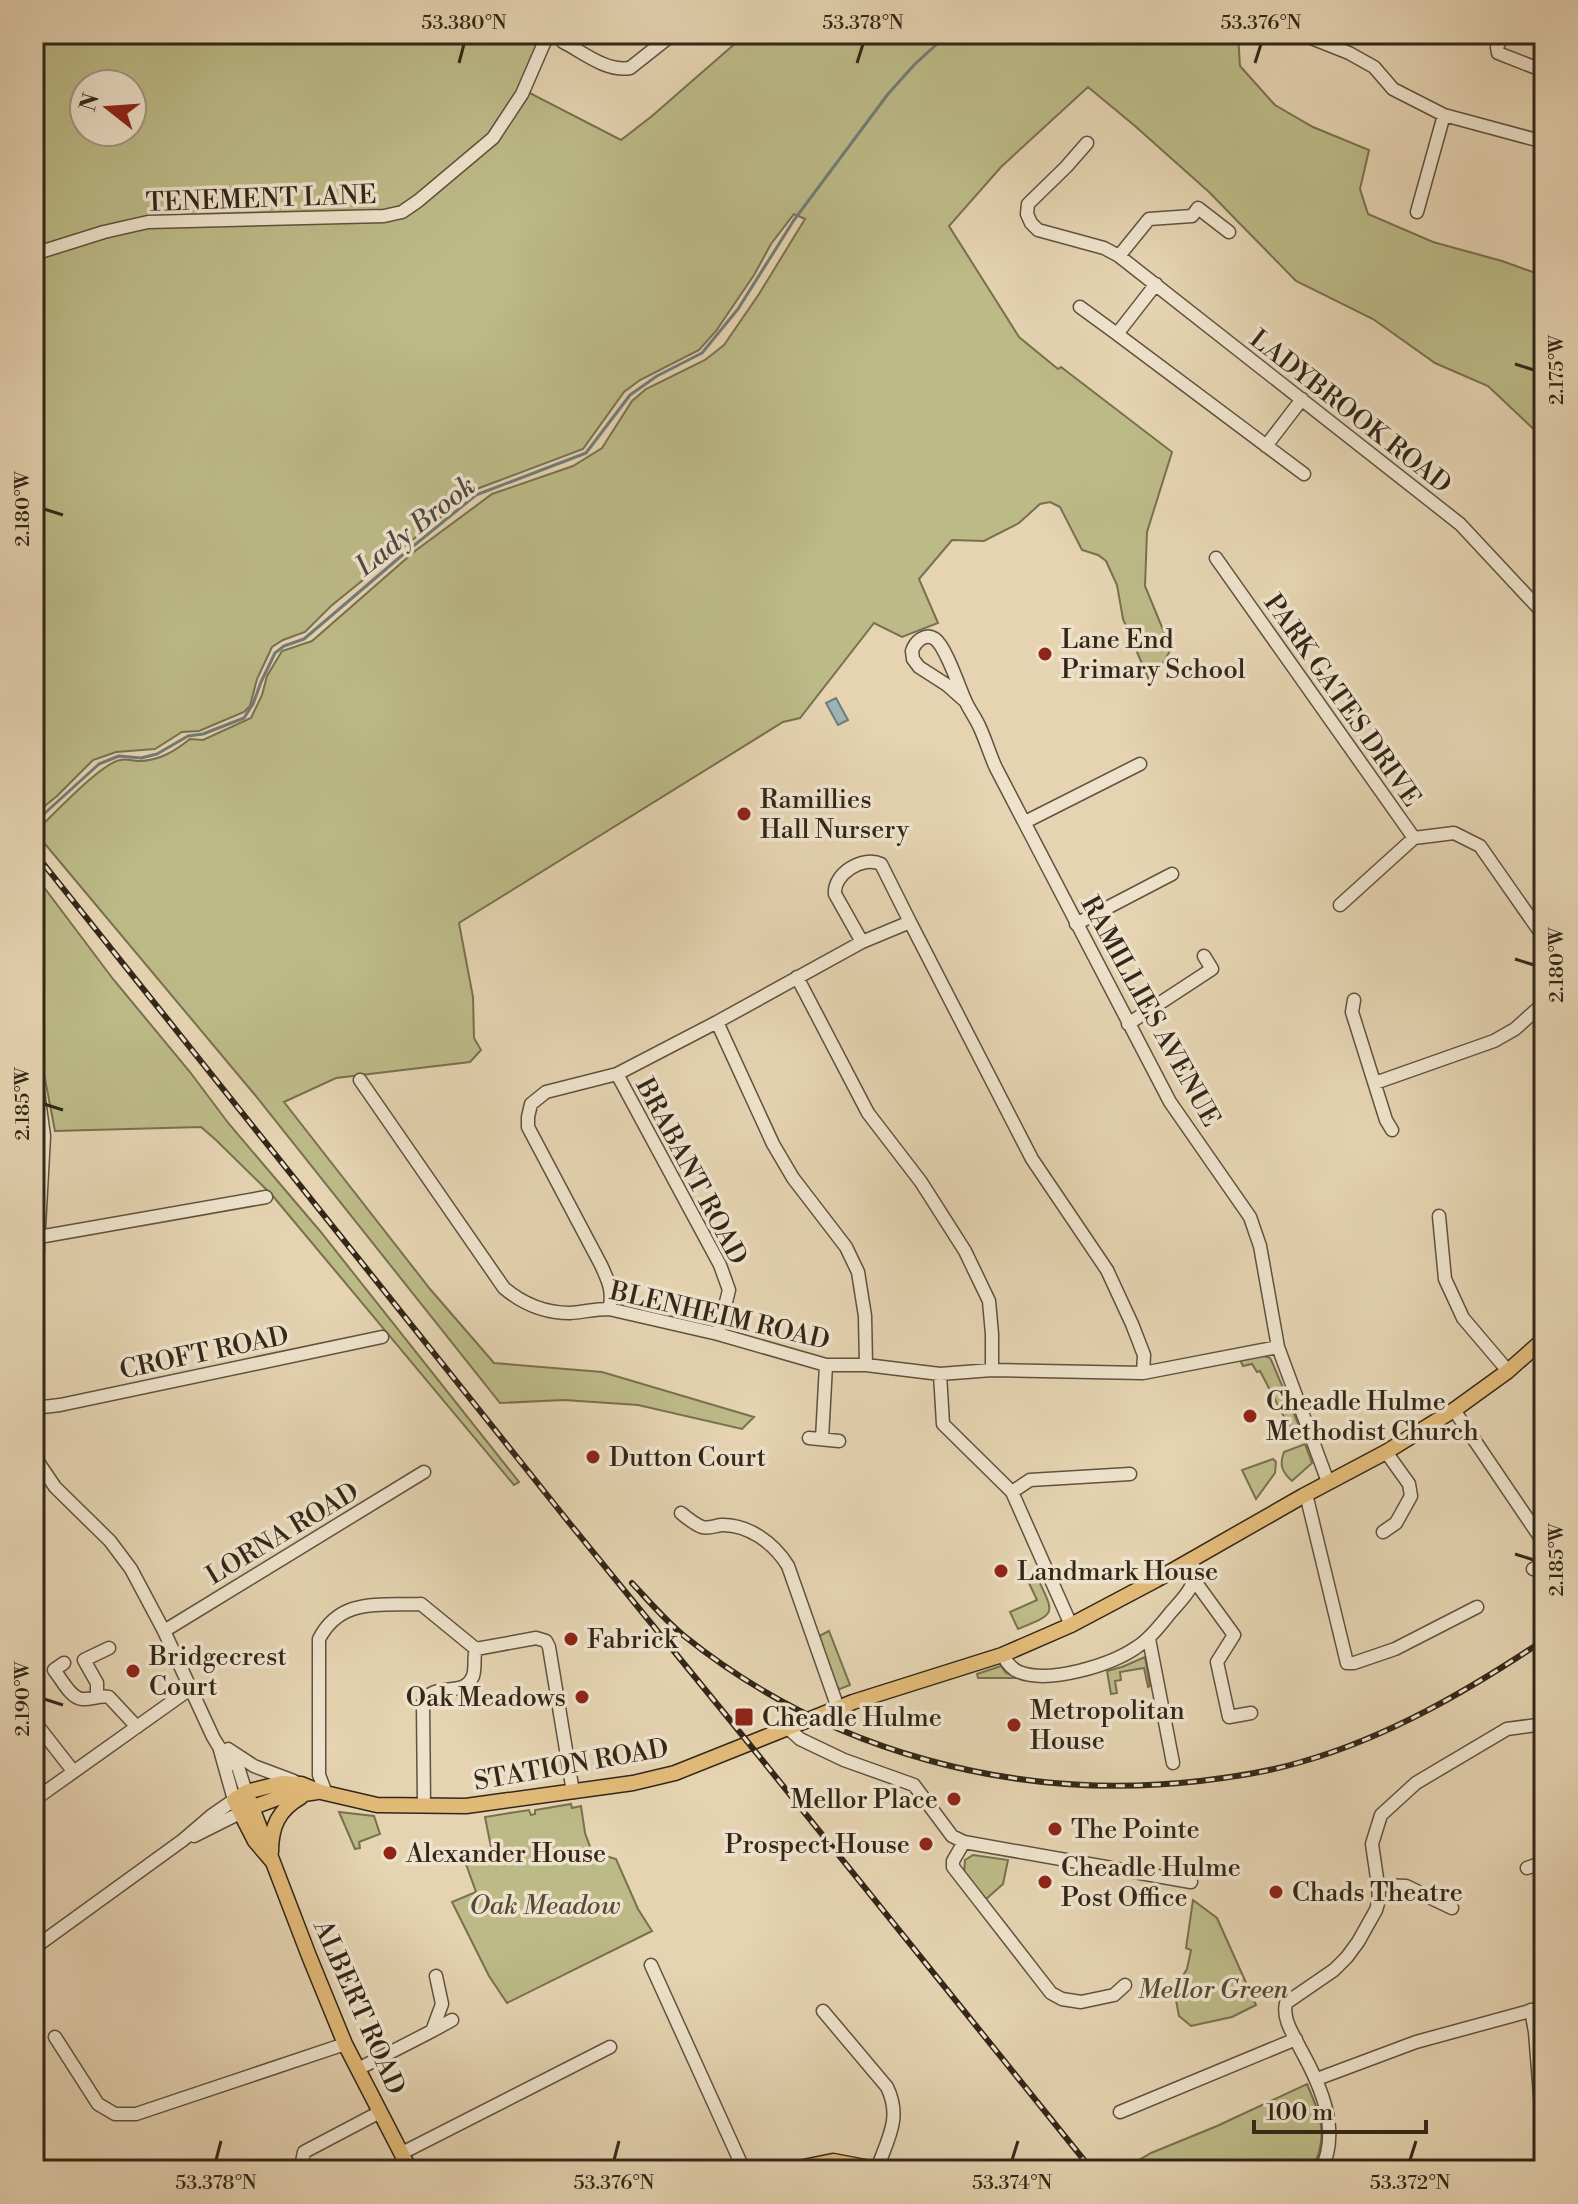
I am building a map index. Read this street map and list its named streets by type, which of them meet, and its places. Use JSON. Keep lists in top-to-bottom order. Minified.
{"streets":{"main road":["STATION ROAD","ALBERT ROAD"],"street":["TENEMENT LANE","LADYBROOK ROAD","PARK GATES DRIVE","RAMILLIES AVENUE","BRABANT ROAD","BLENHEIM ROAD","CROFT ROAD","LORNA ROAD"]},"crossings":[["RAMILLIES AVENUE","BLENHEIM ROAD"],["RAMILLIES AVENUE","STATION ROAD"],["BRABANT ROAD","BLENHEIM ROAD"],["LORNA ROAD","ALBERT ROAD"],["STATION ROAD","ALBERT ROAD"]],"water":["Lady Brook"],"parks":["Oak Meadow","Mellor Green"],"places":{"other":["Lane End Primary School","Ramillies Hall Nursery","Cheadle Hulme Methodist Church","Dutton Court","Landmark House","Fabrick","Bridgecrest Court","Oak Meadows","Metropolitan House","Mellor Place","The Pointe","Prospect House","Alexander House","Cheadle Hulme Post Office","Chads Theatre"],"transit":["Cheadle Hulme"]},"scale_bar":"100 m","north":"left","coordinates":["53.380°N","53.378°N","53.376°N","2.175°W","2.180°W","2.185°W","2.190°W","53.374°N","53.372°N"]}
